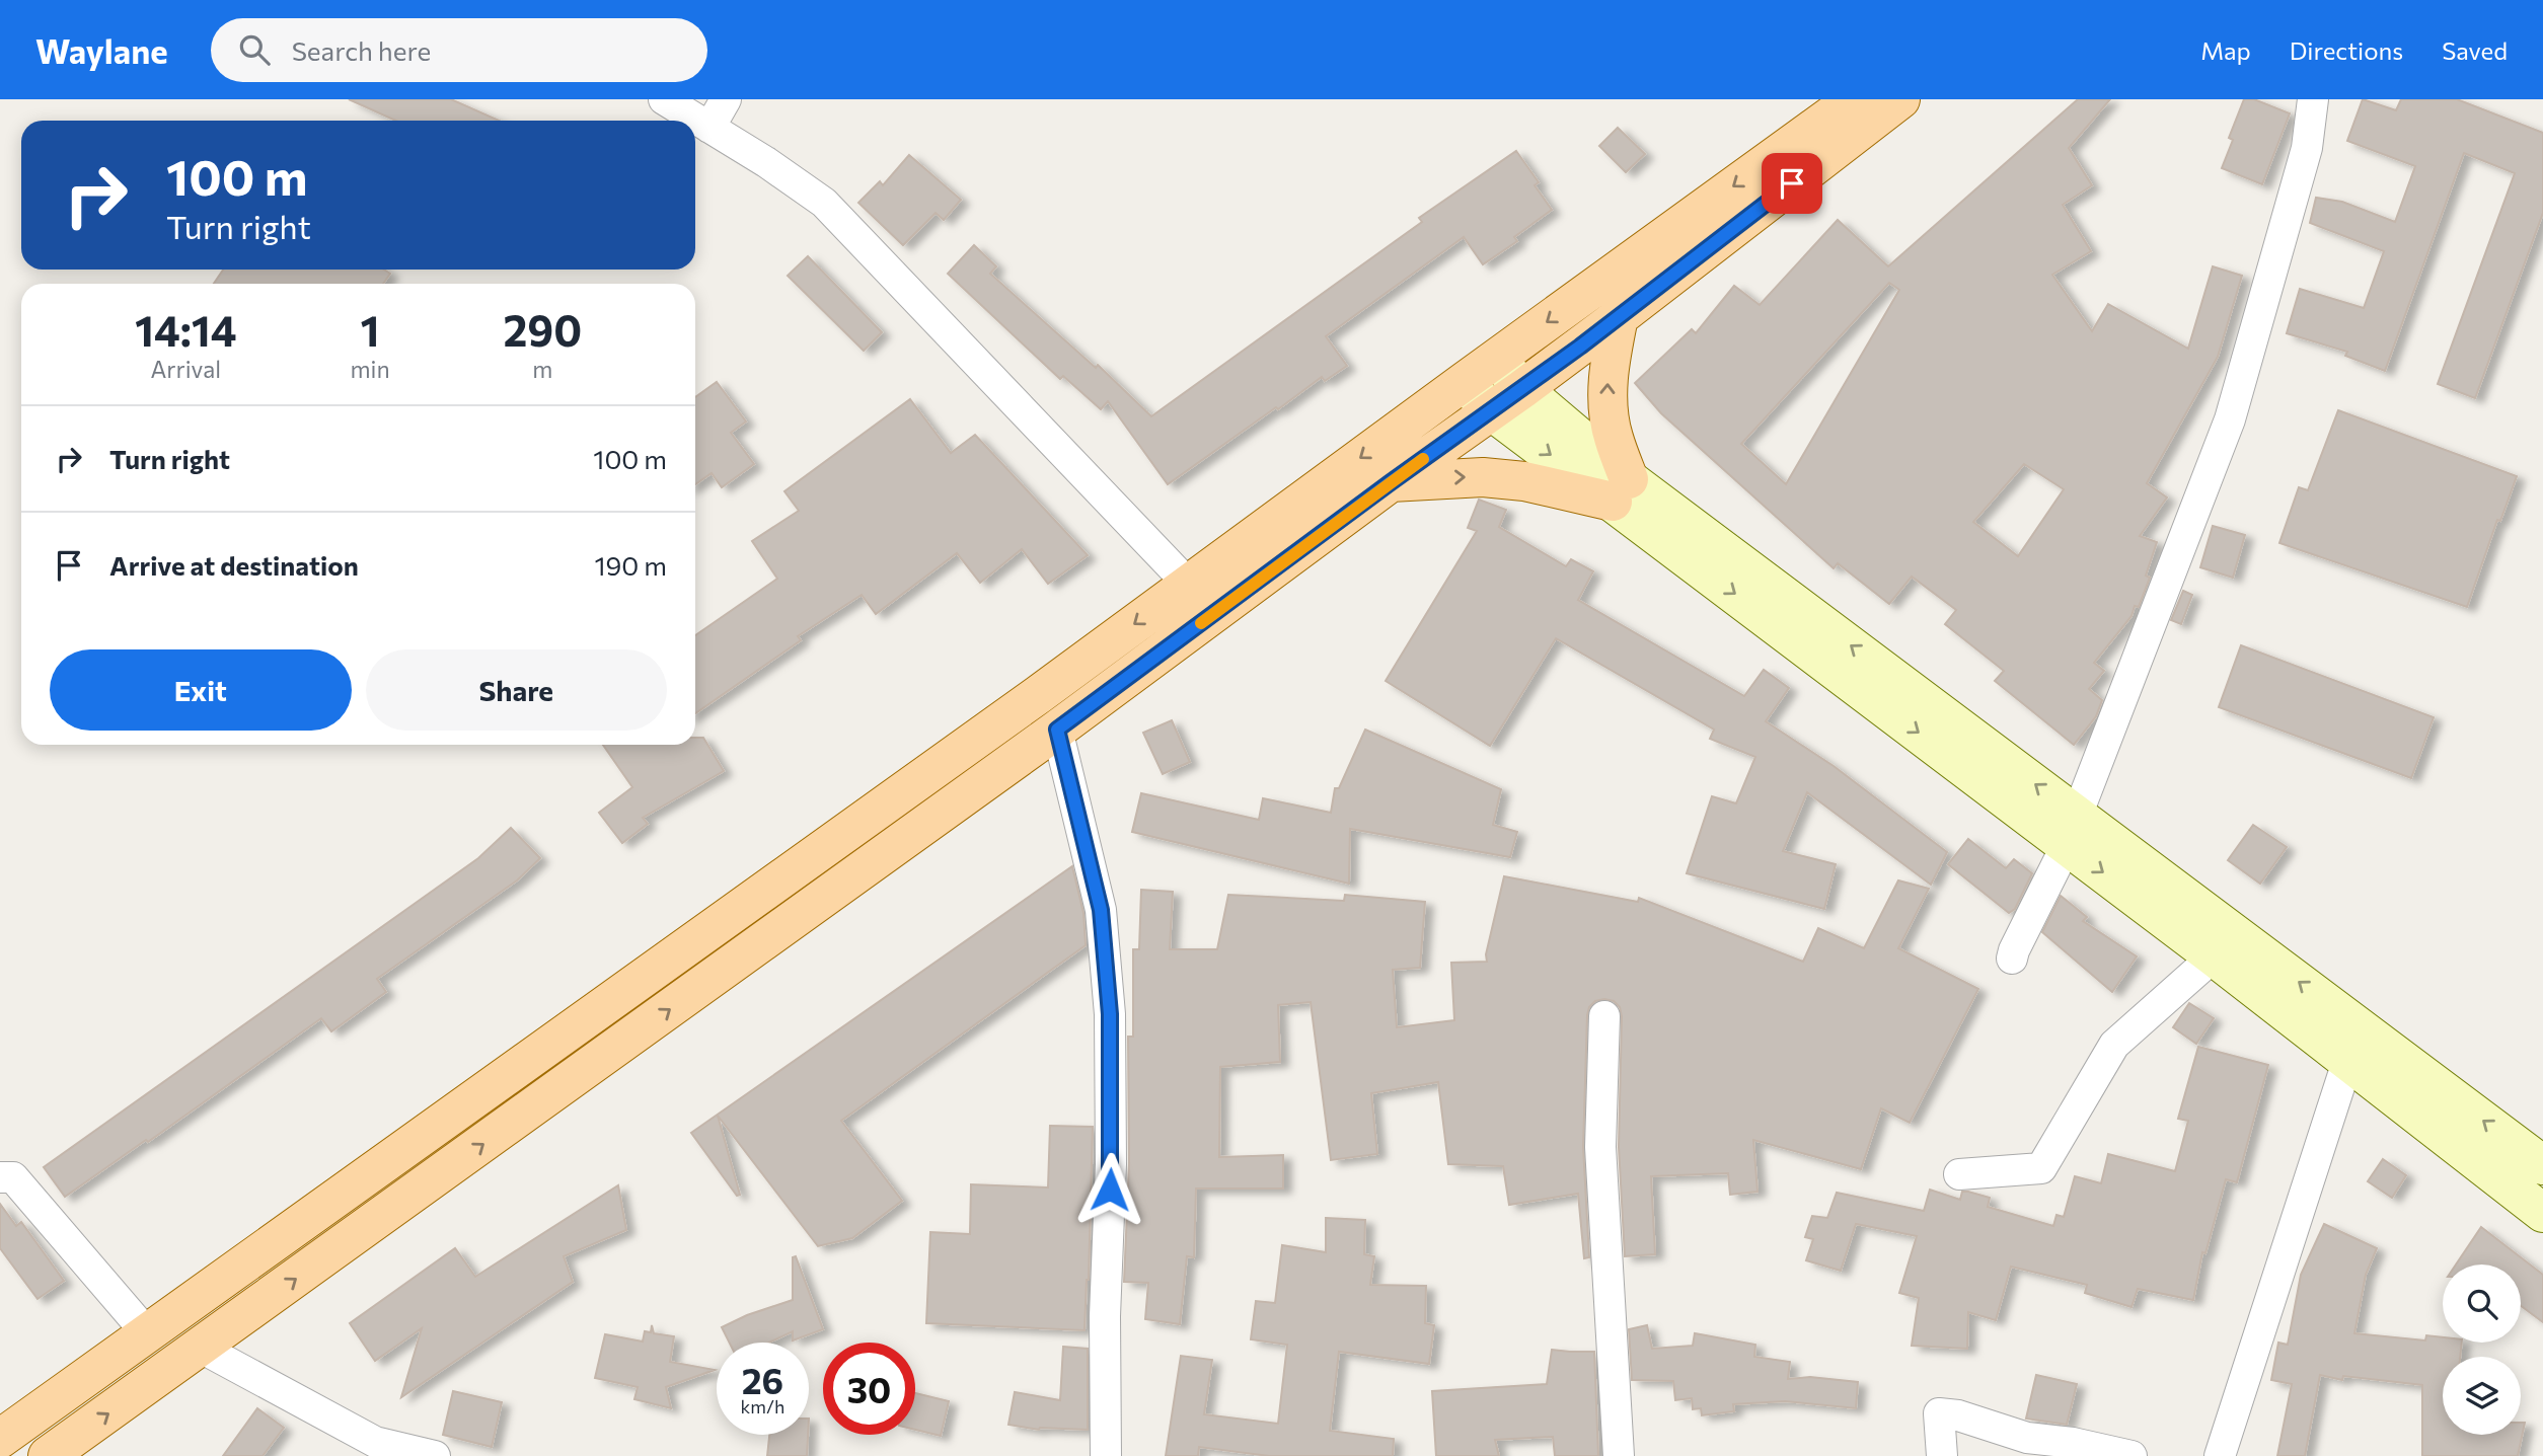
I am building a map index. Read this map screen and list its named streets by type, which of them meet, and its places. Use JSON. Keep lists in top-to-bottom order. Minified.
{"page":{"header":"Waylane","search":"Search here","nav":["Map","Directions","Saved"],"turn":["100 m","Turn right"],"eta":["14:14","Arrival","1","min","290","m"],"list":[{"name":"Turn right","value":"100 m"},{"name":"Arrive at destination","value":"190 m"}],"buttons":["Exit","Share"],"speed":"26 km/h","limit":"30"}}
